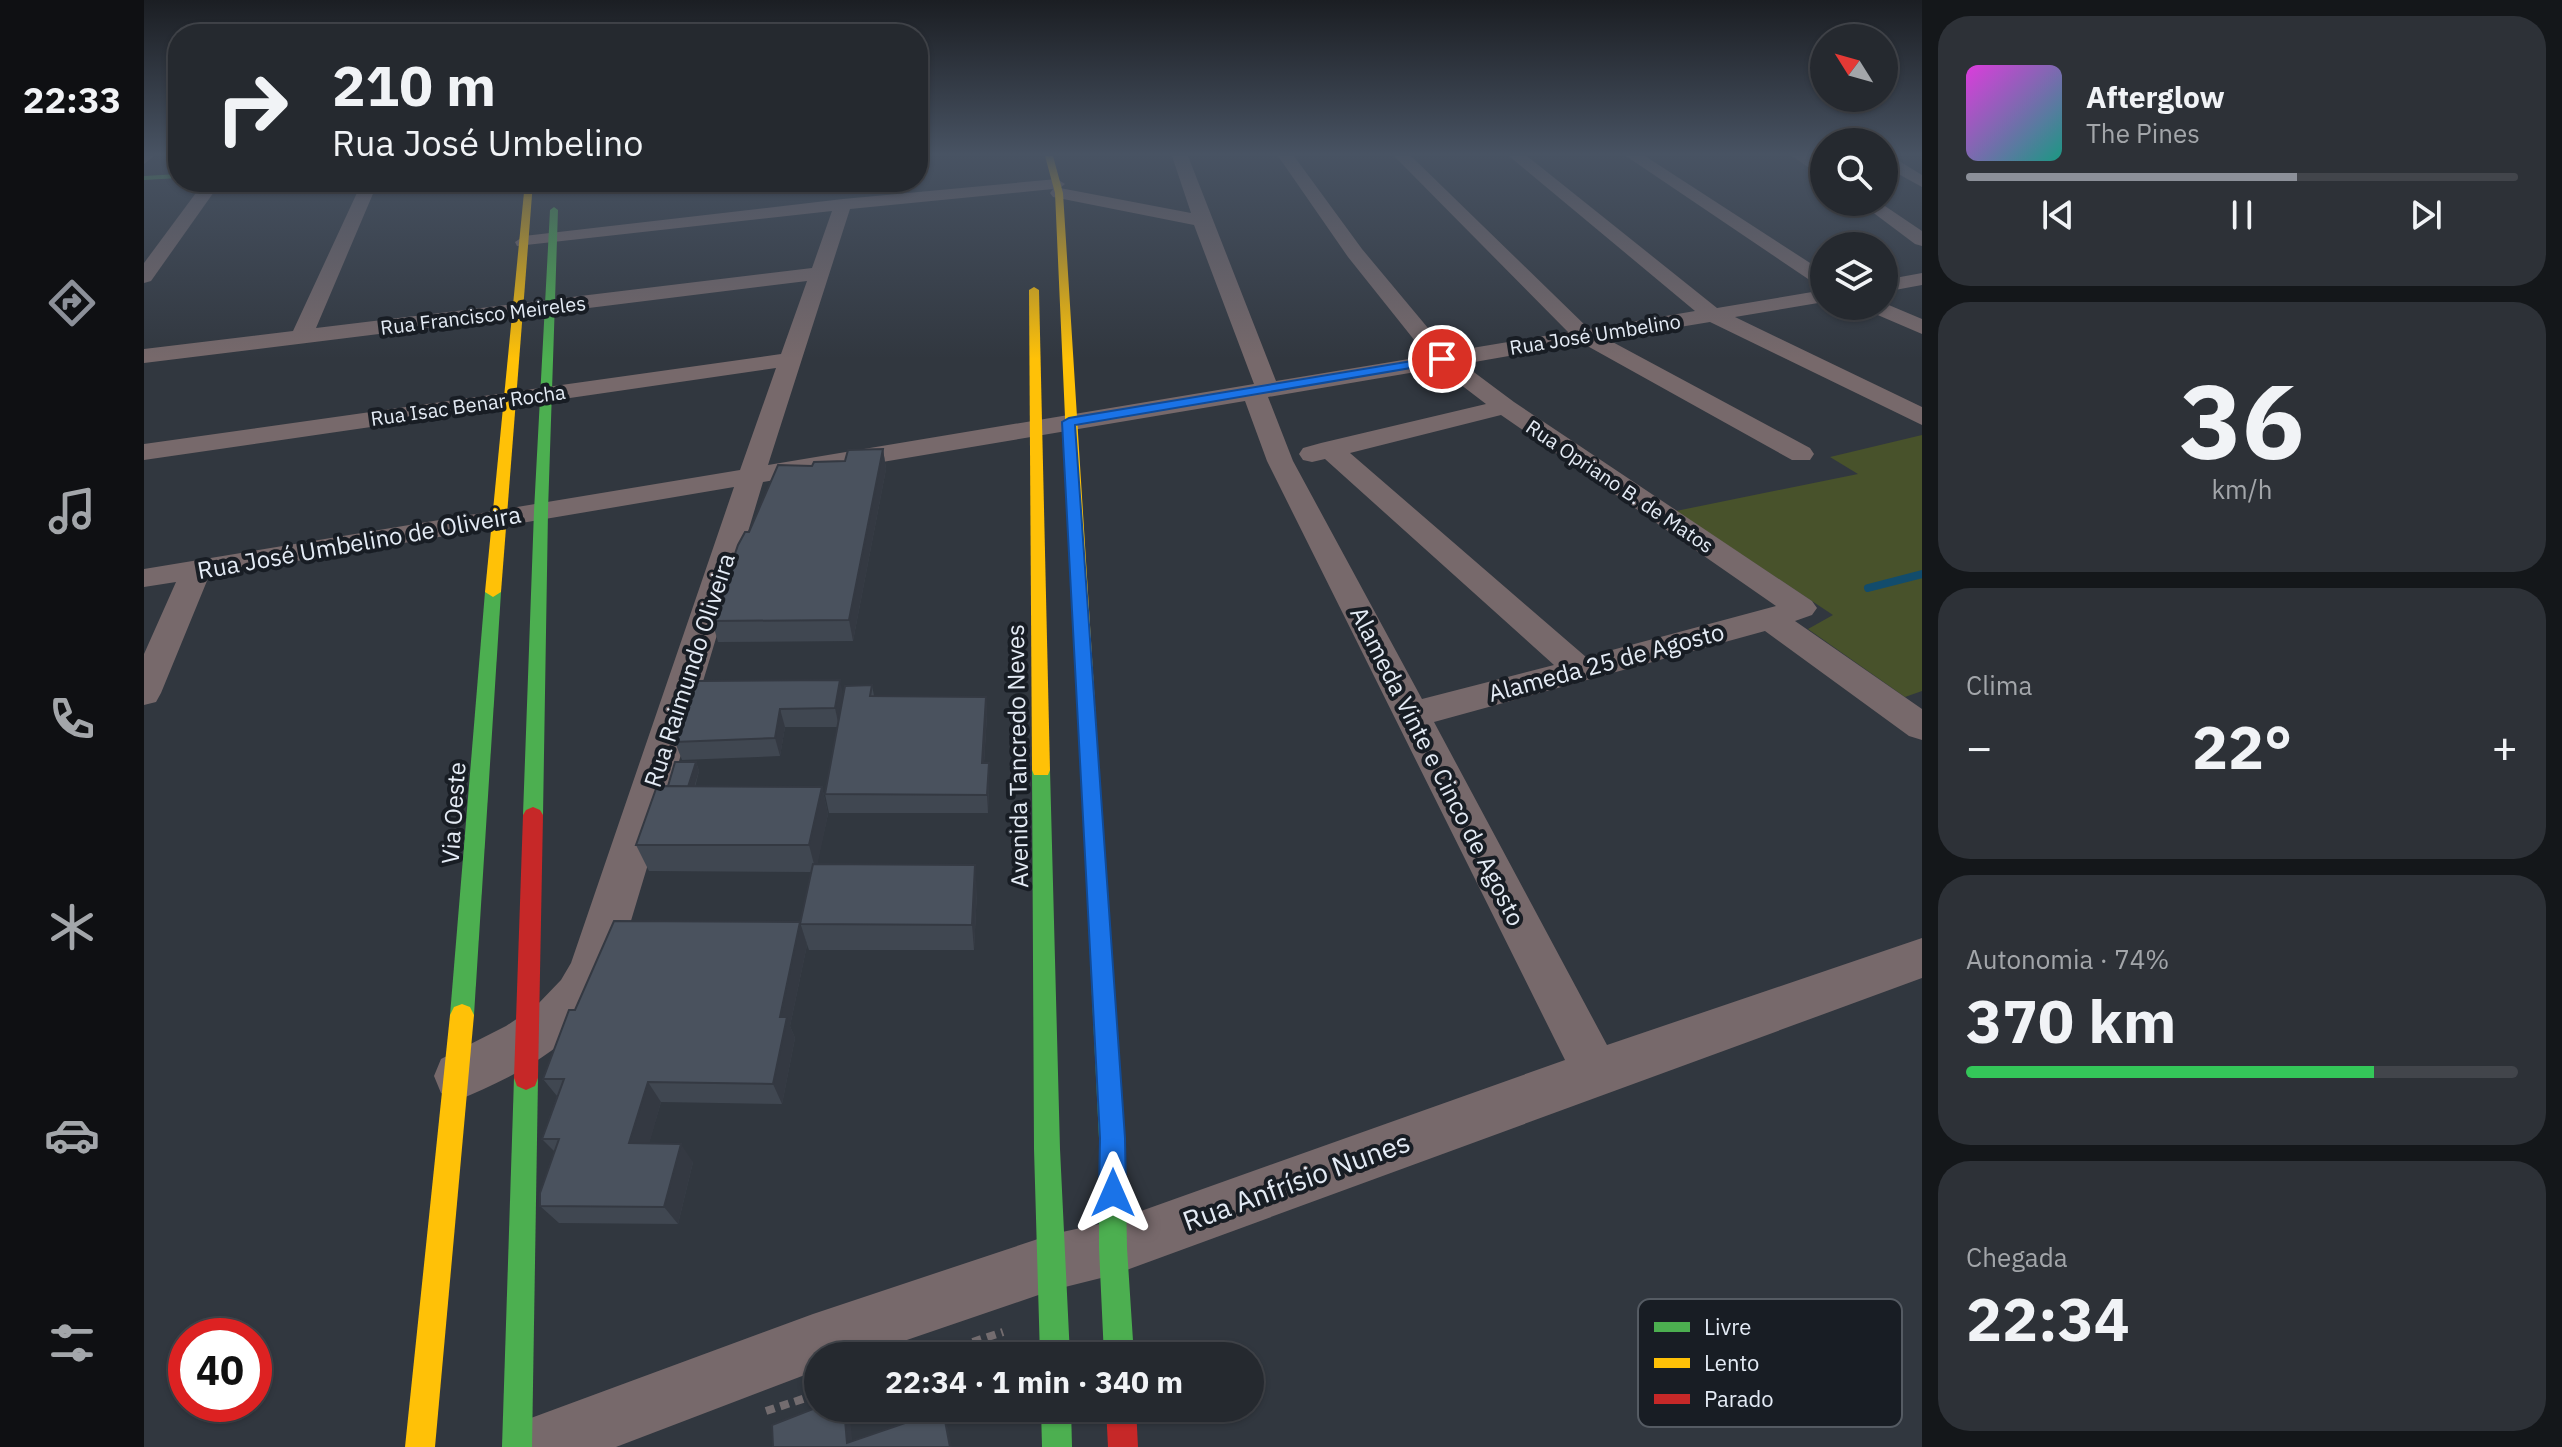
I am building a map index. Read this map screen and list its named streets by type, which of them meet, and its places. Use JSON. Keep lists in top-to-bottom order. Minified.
{"streets":{"street":["Rua Francisco Meireles","Rua José Umbelino","Rua Isac Benar Rocha","Rua Opriano B. de Matos","Rua José Umbelino de Oliveira","Alameda 25 de Agosto","Rua Raimundo Oliveira","Avenida Tancredo Neves","Alameda Vinte e Cinco de Agosto","Via Oeste","Rua Anfrísio Nunes"]},"crossings":[["Rua Francisco Meireles","Rua Raimundo Oliveira"],["Rua Francisco Meireles","Via Oeste"],["Rua José Umbelino","Rua Opriano B. de Matos"],["Rua José Umbelino","Rua José Umbelino de Oliveira"],["Rua José Umbelino","Rua Raimundo Oliveira"],["Rua José Umbelino","Avenida Tancredo Neves"],["Rua José Umbelino","Alameda Vinte e Cinco de Agosto"],["Rua Isac Benar Rocha","Rua Raimundo Oliveira"],["Rua Isac Benar Rocha","Via Oeste"],["Rua Opriano B. de Matos","Alameda 25 de Agosto"],["Rua José Umbelino de Oliveira","Rua Raimundo Oliveira"],["Rua José Umbelino de Oliveira","Via Oeste"],["Alameda 25 de Agosto","Alameda Vinte e Cinco de Agosto"],["Rua Raimundo Oliveira","Via Oeste"],["Avenida Tancredo Neves","Rua Anfrísio Nunes"],["Alameda Vinte e Cinco de Agosto","Rua Anfrísio Nunes"]],"legend":["Livre","Lento","Parado"],"north":"top left","page":{"tabs":"22:33","turn":["210 m","Rua José Umbelino"],"song":["Afterglow","The Pines"],"tile":[["36","km/h"],"Clima",["Autonomia · 74%","370 km"],["Chegada","22:34"]],"heat":["−","22°","+"],"limit":"40","trip":"22:34 · 1 min · 340 m"}}
